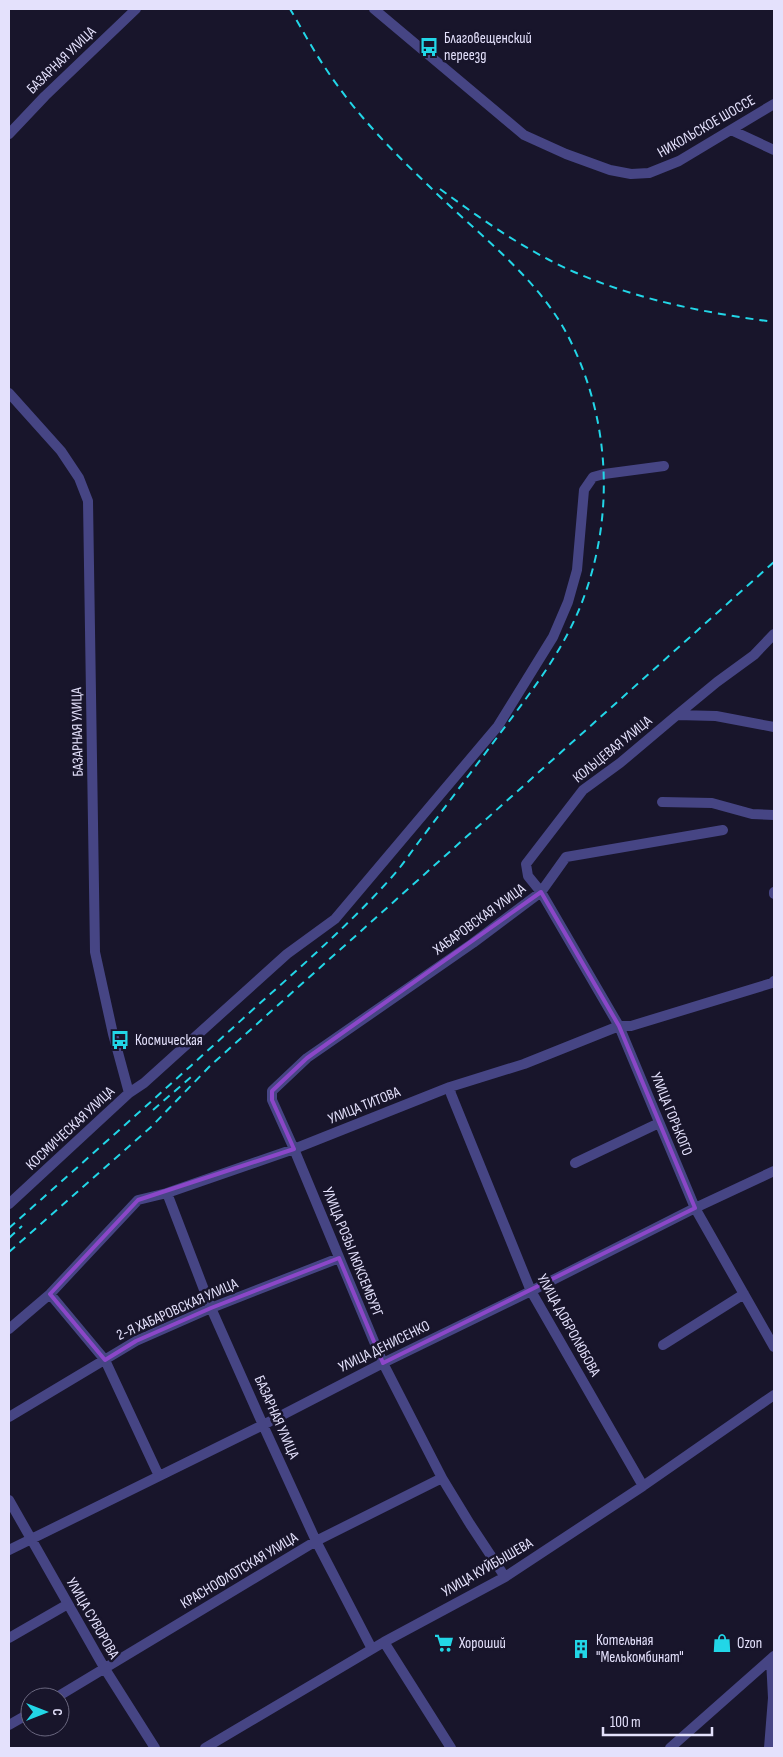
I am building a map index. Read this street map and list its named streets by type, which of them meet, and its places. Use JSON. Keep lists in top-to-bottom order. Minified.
{"streets":{"street":["БАЗАРНАЯ УЛИЦА","НИКОЛЬСКОЕ ШОССЕ","КОЛЬЦЕВАЯ УЛИЦА","ХАБАРОВСКАЯ УЛИЦА","УЛИЦА ТИТОВА","УЛИЦА ГОРЬКОГО","КОСМИЧЕСКАЯ УЛИЦА","УЛИЦА РОЗЫ ЛЮКСЕМБУРГ","2-Я ХАБАРОВСКАЯ УЛИЦА","УЛИЦА ДОБРОЛЮБОВА","УЛИЦА ДЕНИСЕНКО","УЛИЦА КУЙБЫШЕВА","КРАСНОФЛОТСКАЯ УЛИЦА","УЛИЦА СУВОРОВА"]},"crossings":[["БАЗАРНАЯ УЛИЦА","УЛИЦА ТИТОВА"],["БАЗАРНАЯ УЛИЦА","КОСМИЧЕСКАЯ УЛИЦА"],["БАЗАРНАЯ УЛИЦА","2-Я ХАБАРОВСКАЯ УЛИЦА"],["БАЗАРНАЯ УЛИЦА","УЛИЦА ДЕНИСЕНКО"],["БАЗАРНАЯ УЛИЦА","УЛИЦА КУЙБЫШЕВА"],["БАЗАРНАЯ УЛИЦА","КРАСНОФЛОТСКАЯ УЛИЦА"],["КОЛЬЦЕВАЯ УЛИЦА","ХАБАРОВСКАЯ УЛИЦА"],["КОЛЬЦЕВАЯ УЛИЦА","УЛИЦА ГОРЬКОГО"],["ХАБАРОВСКАЯ УЛИЦА","УЛИЦА ГОРЬКОГО"],["ХАБАРОВСКАЯ УЛИЦА","УЛИЦА РОЗЫ ЛЮКСЕМБУРГ"],["УЛИЦА ТИТОВА","УЛИЦА ГОРЬКОГО"],["УЛИЦА ТИТОВА","УЛИЦА РОЗЫ ЛЮКСЕМБУРГ"],["УЛИЦА ТИТОВА","УЛИЦА ДОБРОЛЮБОВА"],["УЛИЦА ГОРЬКОГО","УЛИЦА ДЕНИСЕНКО"],["УЛИЦА РОЗЫ ЛЮКСЕМБУРГ","2-Я ХАБАРОВСКАЯ УЛИЦА"],["УЛИЦА РОЗЫ ЛЮКСЕМБУРГ","УЛИЦА ДЕНИСЕНКО"],["УЛИЦА РОЗЫ ЛЮКСЕМБУРГ","УЛИЦА КУЙБЫШЕВА"],["УЛИЦА РОЗЫ ЛЮКСЕМБУРГ","КРАСНОФЛОТСКАЯ УЛИЦА"],["УЛИЦА ДОБРОЛЮБОВА","УЛИЦА ДЕНИСЕНКО"],["УЛИЦА ДОБРОЛЮБОВА","УЛИЦА КУЙБЫШЕВА"],["УЛИЦА ДЕНИСЕНКО","УЛИЦА СУВОРОВА"],["КРАСНОФЛОТСКАЯ УЛИЦА","УЛИЦА СУВОРОВА"]],"places":{"bus stop":["Благовещенский переезд","Космическая"],"supermarket":["Хороший"],"shop":["Ozon"],"building":["Котельная \"Мелькомбинат\""]},"scale_bar":"100 m","north":"right"}
